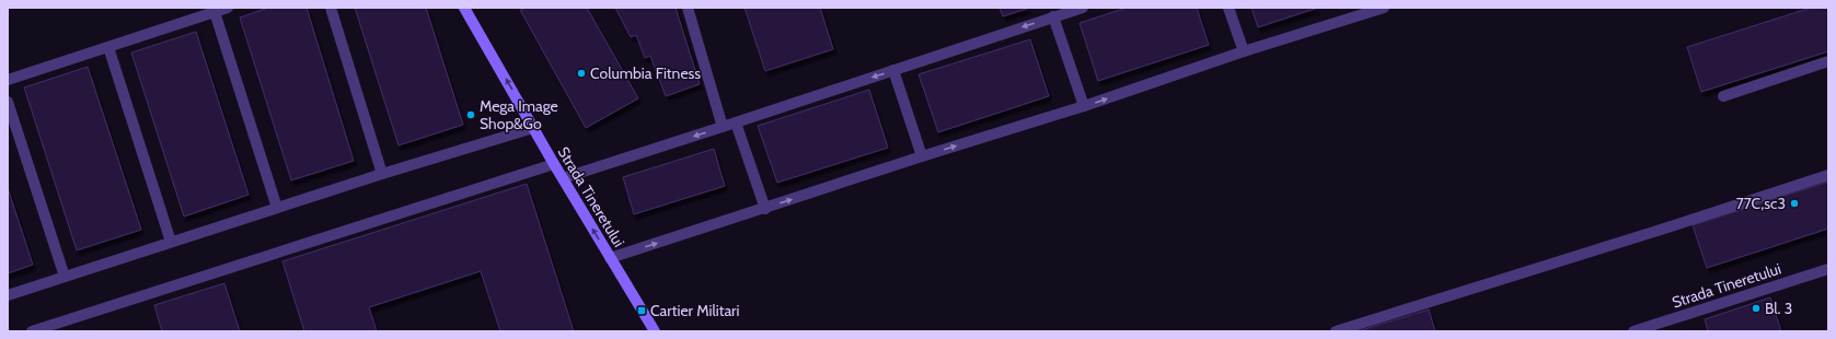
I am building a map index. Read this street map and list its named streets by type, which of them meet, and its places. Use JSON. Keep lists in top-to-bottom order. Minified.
{"streets":{"street":["Strada Tineretului"]},"one_way":["Strada Tineretului"],"places":{"other":["Columbia Fitness","Mega Image Shop&Go","77C,sc3","Bl. 3"],"transit":["Cartier Militari"]}}
